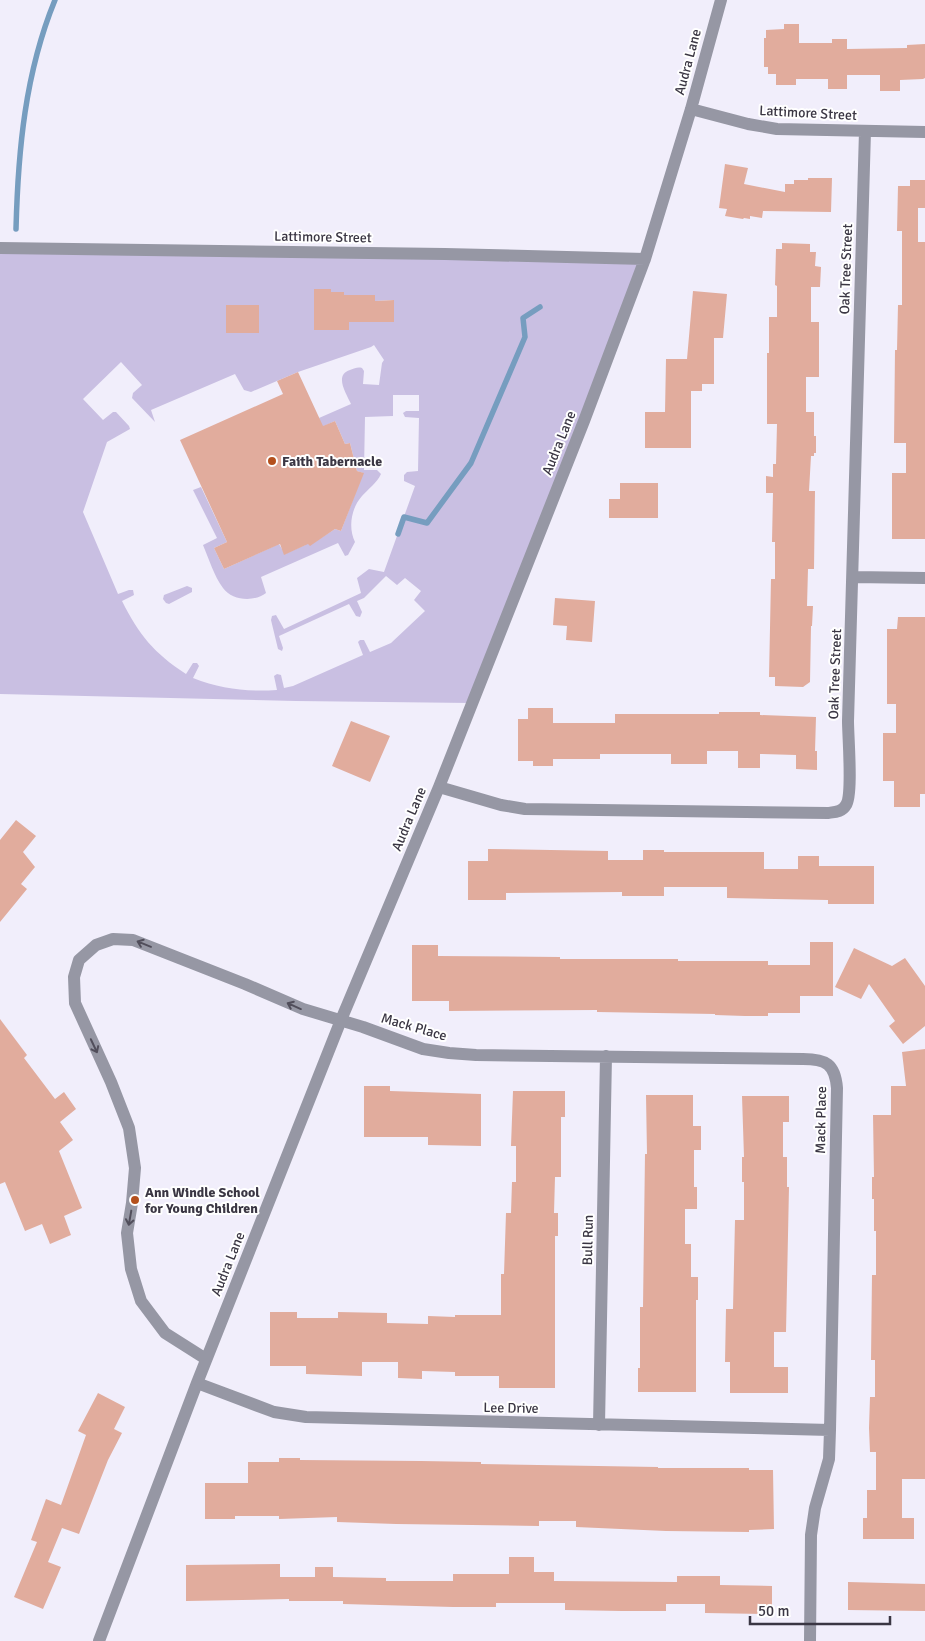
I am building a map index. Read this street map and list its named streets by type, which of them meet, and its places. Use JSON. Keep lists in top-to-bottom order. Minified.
{"streets":{"street":["Audra Lane","Lattimore Street","Oak Tree Street","Mack Place","Bull Run","Lee Drive"]},"crossings":[["Audra Lane","Lattimore Street"],["Audra Lane","Oak Tree Street"],["Audra Lane","Mack Place"],["Audra Lane","Lee Drive"],["Lattimore Street","Oak Tree Street"],["Mack Place","Bull Run"],["Mack Place","Lee Drive"],["Bull Run","Lee Drive"]],"places":["Faith Tabernacle","Ann Windle School for Young Children"],"scale_bar":"50 m"}
